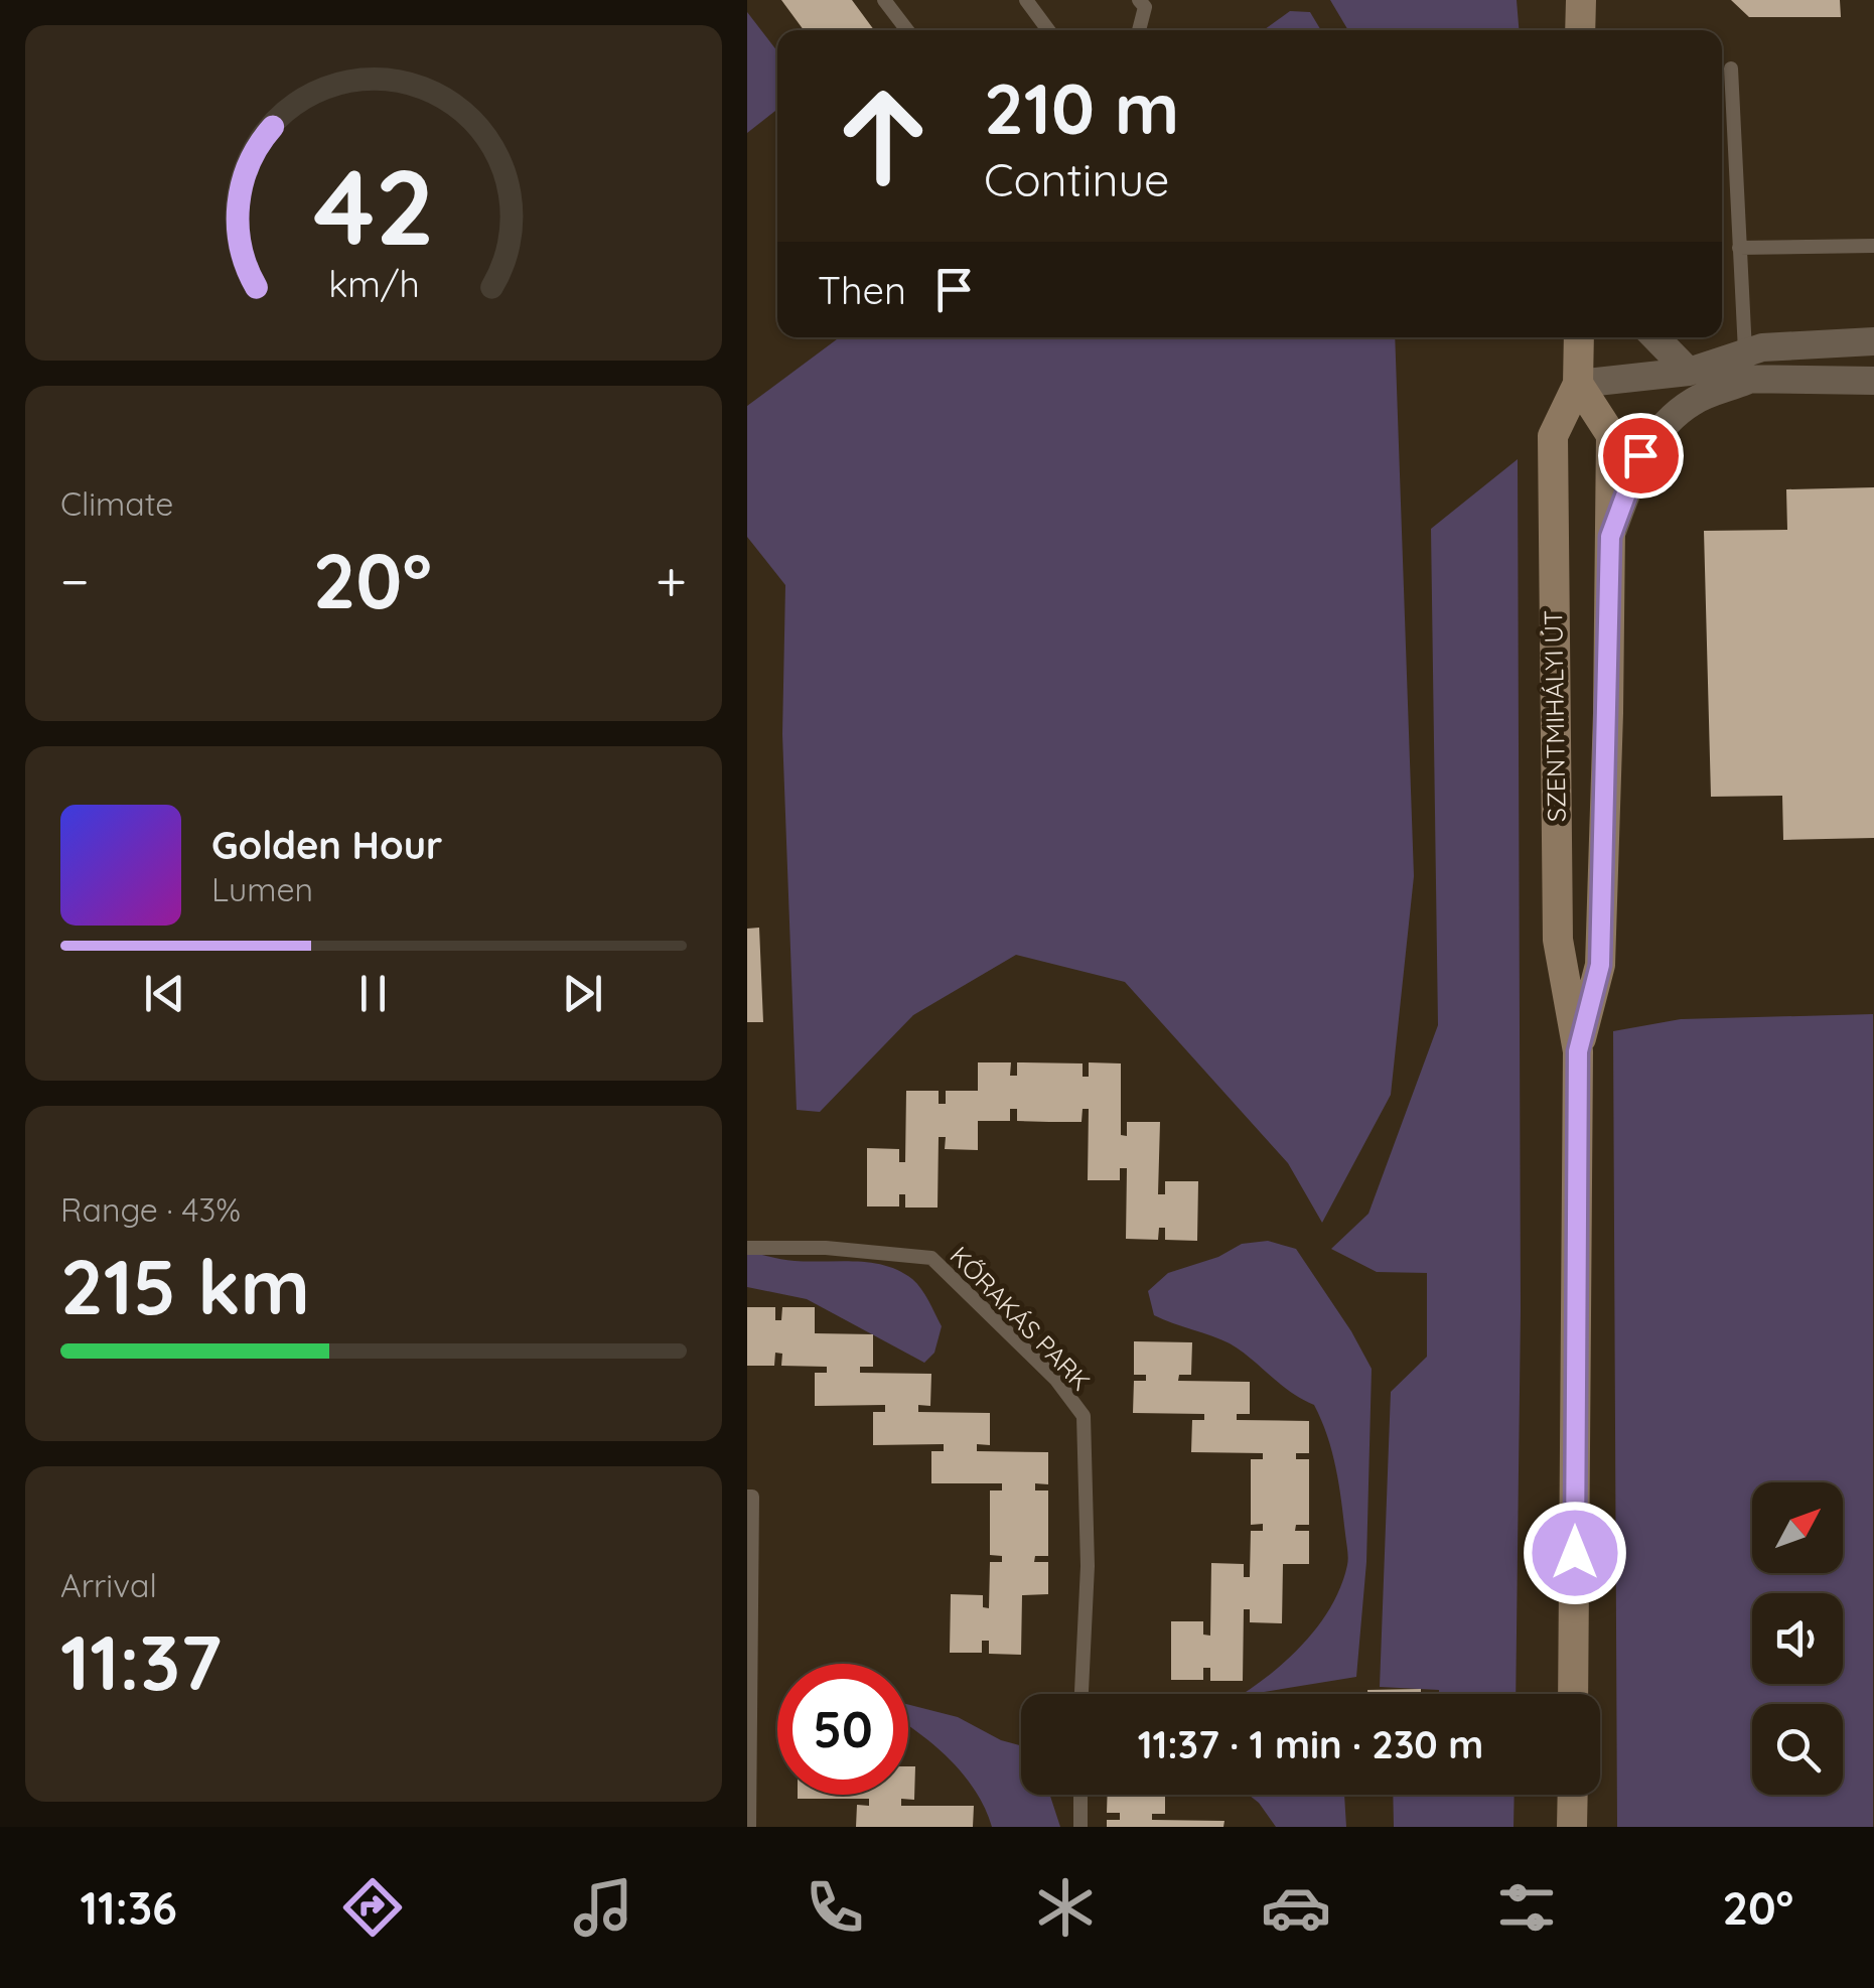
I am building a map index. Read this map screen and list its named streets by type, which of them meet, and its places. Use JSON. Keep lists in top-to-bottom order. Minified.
{"streets":{"main road":["SZENTMIHÁLYI ÚT"],"lane":["KŐRAKÁS PARK"]},"north":"top right","page":{"turn":["210 m","Continue"],"then":"Then","tile":["Climate",["Range · 43%","215 km"],["Arrival","11:37"]],"heat":["−","20°","+"],"song":["Golden Hour","Lumen"],"limit":"50","trip":"11:37 · 1 min · 230 m","tabs":["11:36","20°"],"gauge":["42","km/h"]}}
